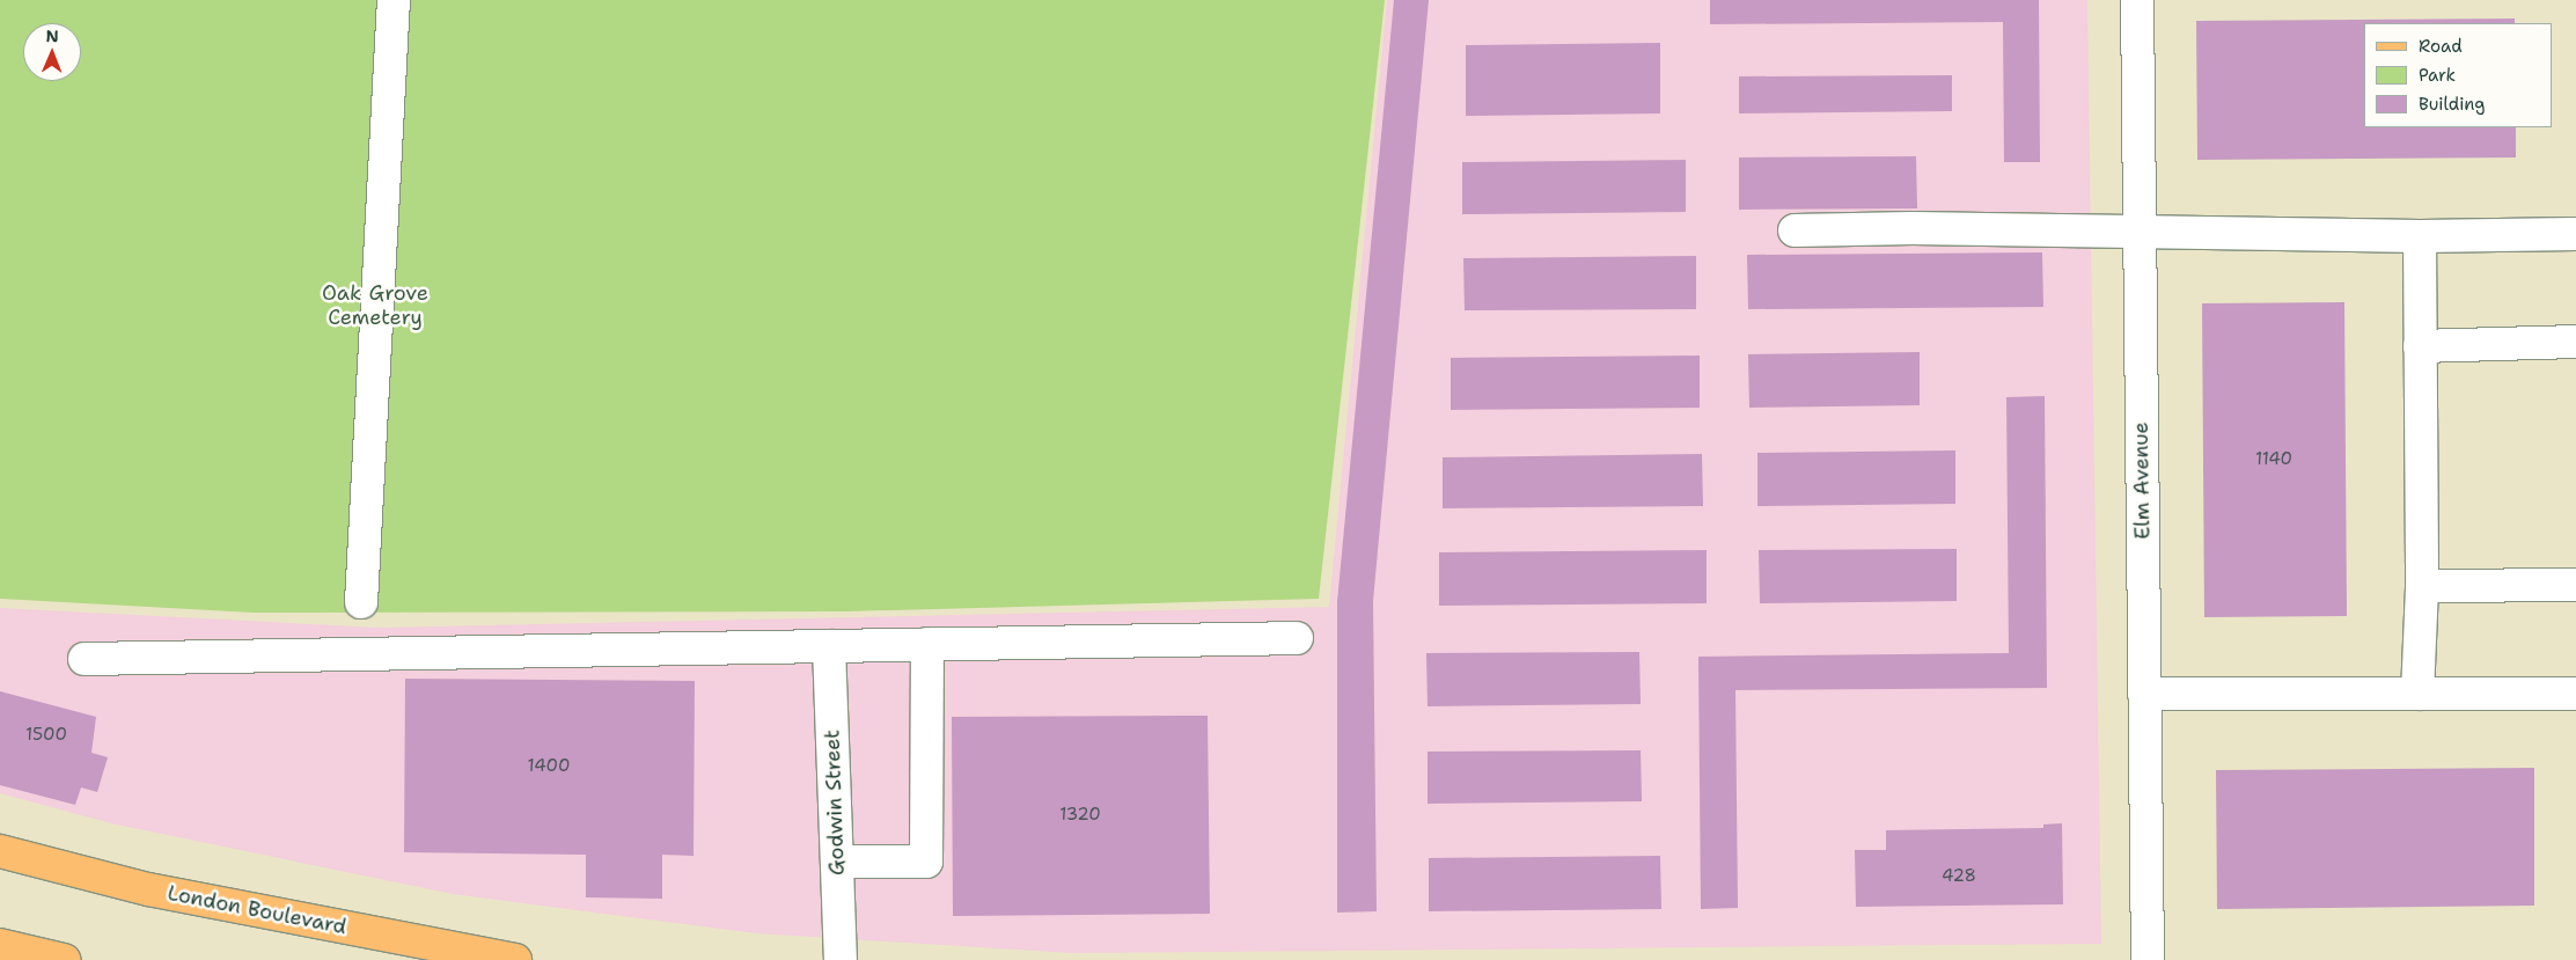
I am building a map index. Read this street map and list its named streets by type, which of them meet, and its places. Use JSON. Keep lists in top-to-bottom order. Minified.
{"streets":{"main road":["London Boulevard"],"street":["Elm Avenue","Godwin Street"]},"parks":["Oak Grove Cemetery"],"house_numbers":["1140","1500","1400","1320","428"],"legend":["Road","Park","Building"],"north":"top"}
